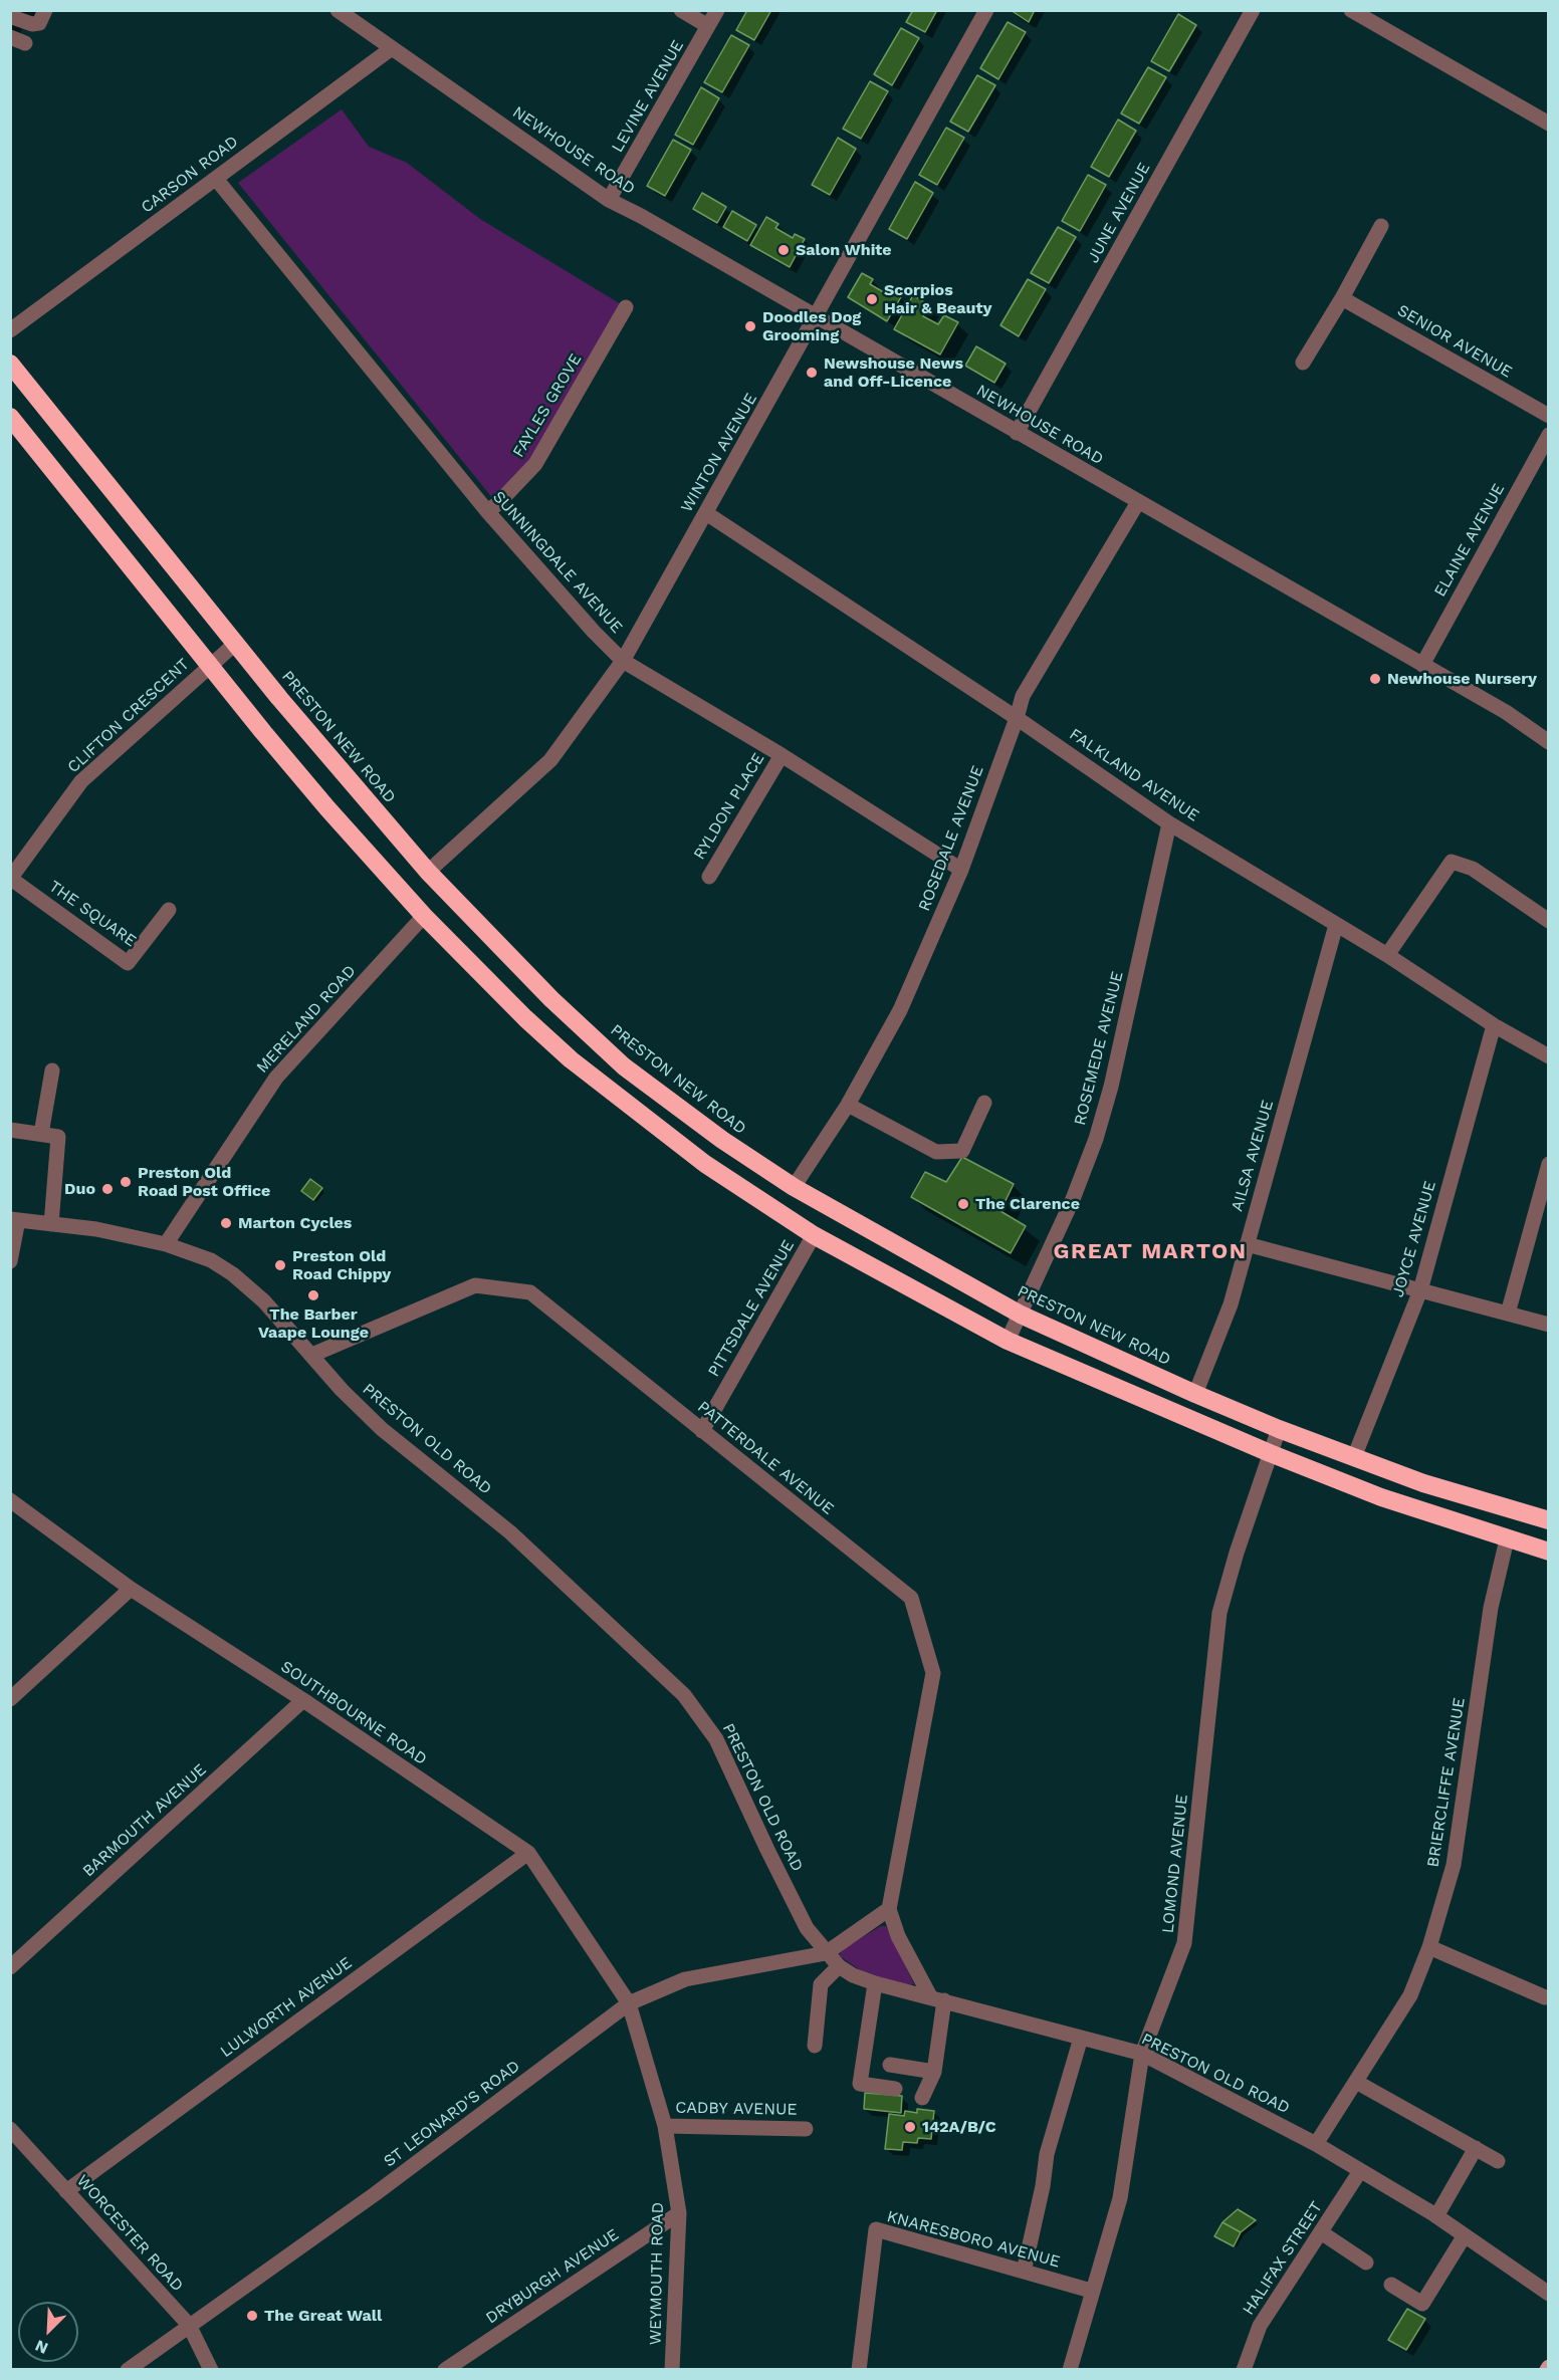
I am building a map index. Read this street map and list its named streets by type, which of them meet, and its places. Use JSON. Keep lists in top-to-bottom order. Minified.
{"streets":{"highway":["PRESTON NEW ROAD"],"street":["LEVINE AVENUE","NEWHOUSE ROAD","CARSON ROAD","JUNE AVENUE","SENIOR AVENUE","FAYLES GROVE","WINTON AVENUE","ELAINE AVENUE","SUNNINGDALE AVENUE","CLIFTON CRESCENT","FALKLAND AVENUE","RYLDON PLACE","ROSEDALE AVENUE","THE SQUARE","MERELAND ROAD","ROSEMEDE AVENUE","AILSA AVENUE","JOYCE AVENUE","PITTSDALE AVENUE","PRESTON OLD ROAD","PATTERDALE AVENUE","SOUTHBOURNE ROAD","BRIERCLIFFE AVENUE","BARMOUTH AVENUE","LOMOND AVENUE","LULWORTH AVENUE","CADBY AVENUE","ST LEONARD'S ROAD","WORCESTER ROAD","KNARESBORO AVENUE","HALIFAX STREET","WEYMOUTH ROAD","DRYBURGH AVENUE"]},"crossings":[["LEVINE AVENUE","NEWHOUSE ROAD"],["NEWHOUSE ROAD","CARSON ROAD"],["NEWHOUSE ROAD","JUNE AVENUE"],["NEWHOUSE ROAD","WINTON AVENUE"],["NEWHOUSE ROAD","ELAINE AVENUE"],["NEWHOUSE ROAD","ROSEDALE AVENUE"],["CARSON ROAD","SUNNINGDALE AVENUE"],["FAYLES GROVE","SUNNINGDALE AVENUE"],["WINTON AVENUE","SUNNINGDALE AVENUE"],["WINTON AVENUE","PRESTON NEW ROAD"],["WINTON AVENUE","FALKLAND AVENUE"],["SUNNINGDALE AVENUE","RYLDON PLACE"],["SUNNINGDALE AVENUE","ROSEDALE AVENUE"],["CLIFTON CRESCENT","PRESTON NEW ROAD"],["CLIFTON CRESCENT","THE SQUARE"],["PRESTON NEW ROAD","ROSEDALE AVENUE"],["PRESTON NEW ROAD","ROSEMEDE AVENUE"],["PRESTON NEW ROAD","AILSA AVENUE"],["PRESTON NEW ROAD","JOYCE AVENUE"],["PRESTON NEW ROAD","LOMOND AVENUE"],["FALKLAND AVENUE","ROSEDALE AVENUE"],["FALKLAND AVENUE","ROSEMEDE AVENUE"],["FALKLAND AVENUE","AILSA AVENUE"],["FALKLAND AVENUE","JOYCE AVENUE"],["MERELAND ROAD","PRESTON OLD ROAD"],["PITTSDALE AVENUE","PATTERDALE AVENUE"],["PRESTON OLD ROAD","PATTERDALE AVENUE"],["PRESTON OLD ROAD","BRIERCLIFFE AVENUE"],["PRESTON OLD ROAD","LOMOND AVENUE"],["PRESTON OLD ROAD","ST LEONARD'S ROAD"],["PRESTON OLD ROAD","HALIFAX STREET"],["SOUTHBOURNE ROAD","BARMOUTH AVENUE"],["SOUTHBOURNE ROAD","LULWORTH AVENUE"],["SOUTHBOURNE ROAD","ST LEONARD'S ROAD"],["SOUTHBOURNE ROAD","WEYMOUTH ROAD"],["LOMOND AVENUE","KNARESBORO AVENUE"],["LULWORTH AVENUE","WORCESTER ROAD"],["CADBY AVENUE","WEYMOUTH ROAD"],["ST LEONARD'S ROAD","WORCESTER ROAD"],["ST LEONARD'S ROAD","WEYMOUTH ROAD"],["WEYMOUTH ROAD","DRYBURGH AVENUE"]],"districts":["GREAT MARTON"],"places":["Salon White","Scorpios Hair & Beauty","Doodles Dog Grooming","Newshouse News and Off-Licence","Newhouse Nursery","Preston Old Road Post Office","Duo","The Clarence","Marton Cycles","Preston Old Road Chippy","The Barber Vaape Lounge","142A/B/C","The Great Wall"],"north":"bottom left"}
